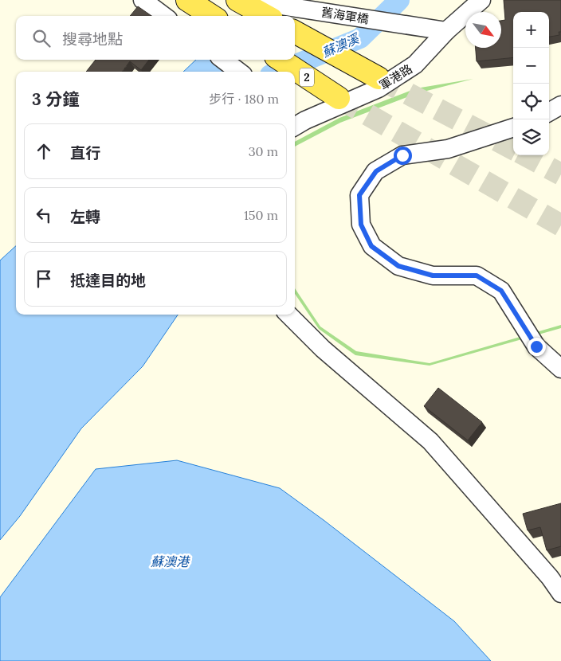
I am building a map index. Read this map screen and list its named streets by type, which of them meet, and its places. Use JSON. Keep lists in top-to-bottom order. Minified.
{"streets":{"main road":["2"],"street":["舊海軍橋","軍港路"]},"crossings":[["舊海軍橋","軍港路"]],"water":["蘇澳溪","蘇澳港"],"north":"bottom right","page":{"map_buttons":["+","−"],"search":"搜尋地點","heading":["3 分鐘","步行 · 180 m"],"list":[["直行","30 m"],["左轉","150 m"],"抵達目的地"]}}
